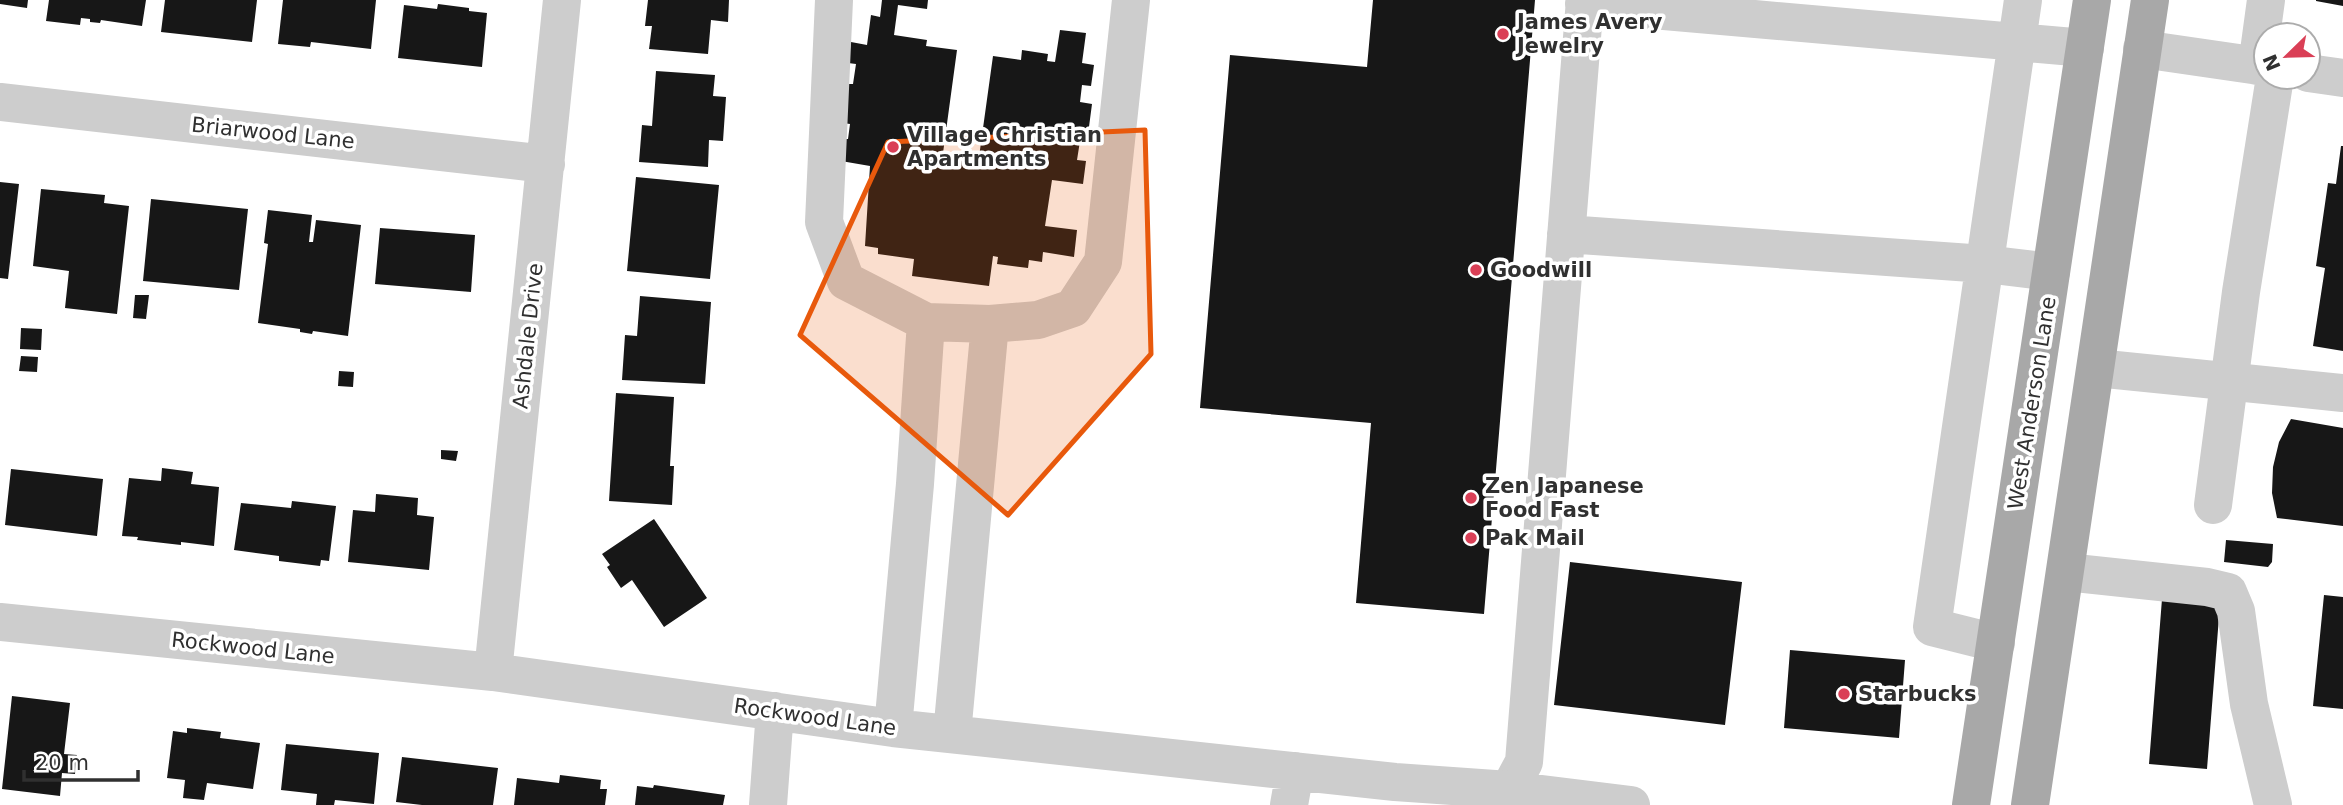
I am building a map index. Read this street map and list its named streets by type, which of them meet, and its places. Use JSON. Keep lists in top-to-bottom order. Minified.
{"streets":{"main road":["West Anderson Lane"],"street":["Briarwood Lane","Ashdale Drive","Rockwood Lane"]},"crossings":[["Briarwood Lane","Ashdale Drive"],["Ashdale Drive","Rockwood Lane"]],"places":["James Avery Jewelry","Village Christian Apartments","Goodwill","Zen Japanese Food Fast","Pak Mail","Starbucks"],"scale_bar":"20 m","north":"bottom left"}
